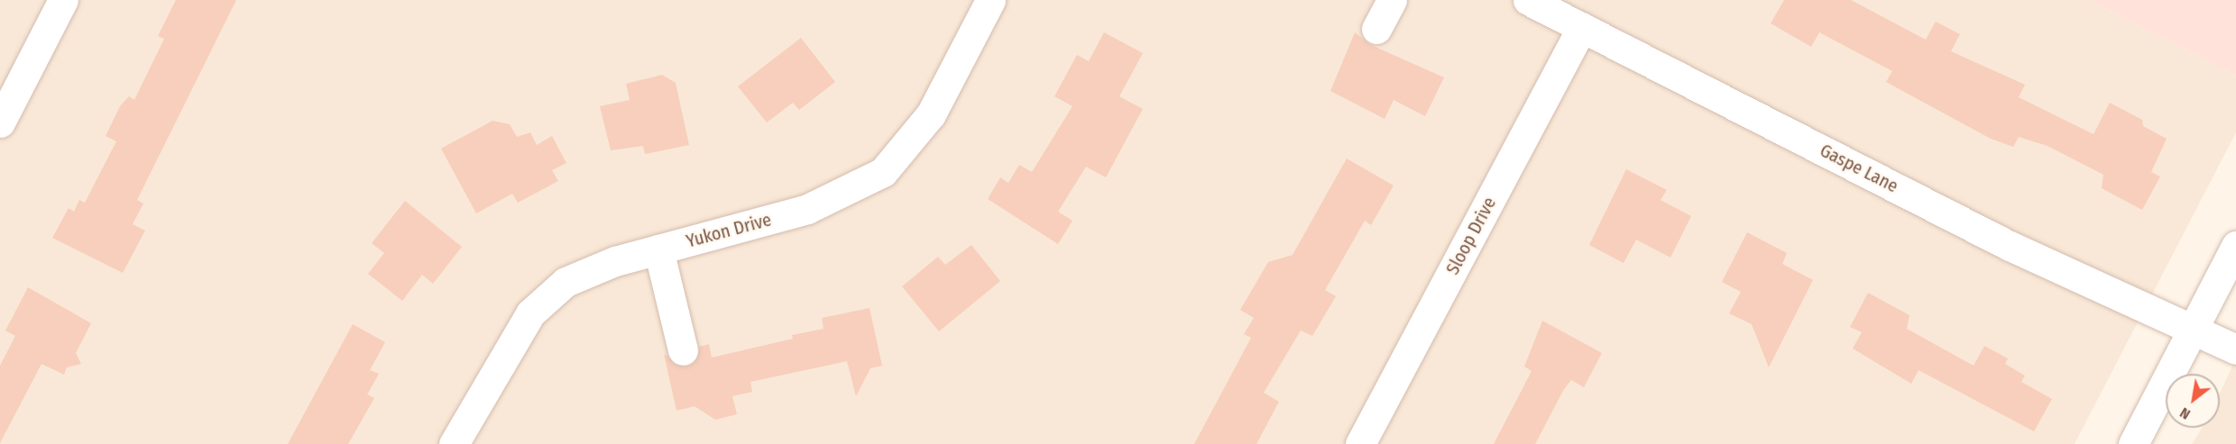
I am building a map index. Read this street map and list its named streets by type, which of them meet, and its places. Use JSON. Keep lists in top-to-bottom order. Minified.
{"streets":{"street":["Gaspe Lane","Yukon Drive","Sloop Drive"]},"crossings":[["Gaspe Lane","Sloop Drive"]],"north":"bottom left"}
